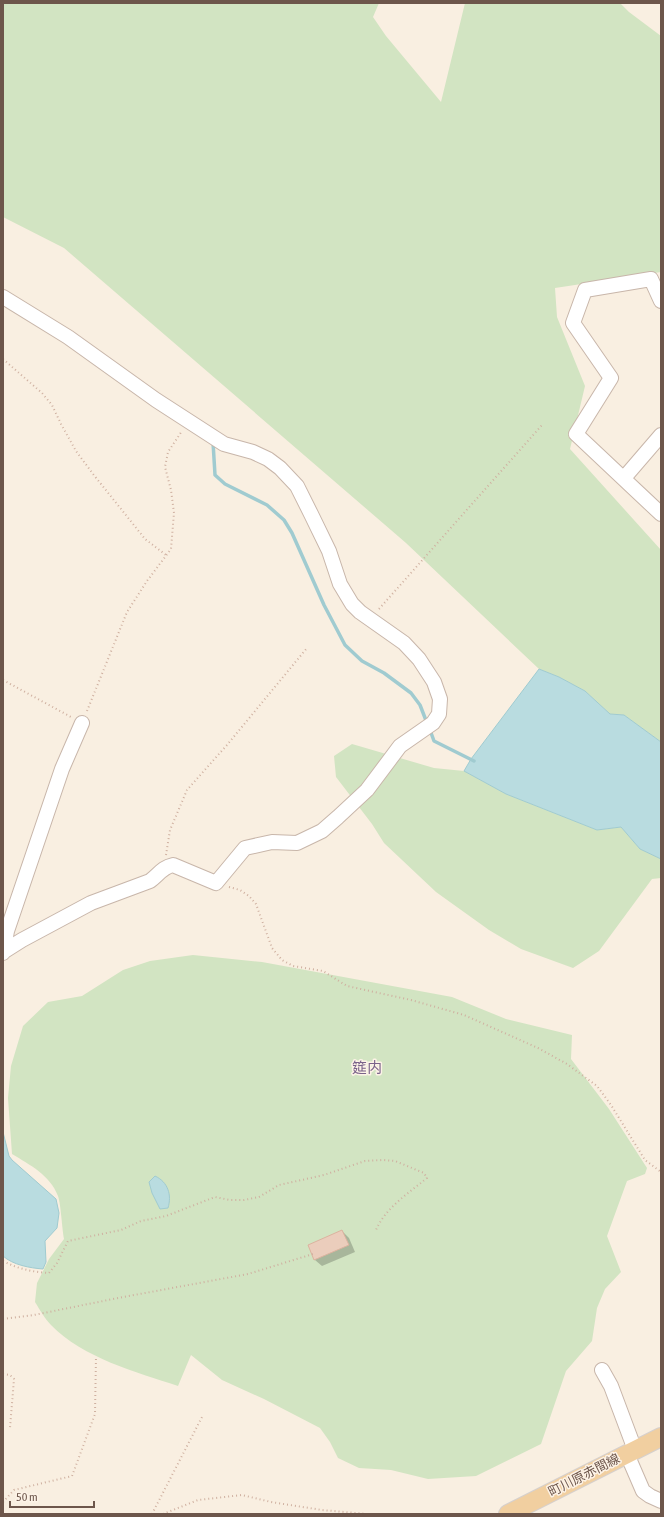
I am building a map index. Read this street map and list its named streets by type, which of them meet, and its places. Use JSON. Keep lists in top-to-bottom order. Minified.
{"streets":{"main road":["町川原赤間線"]},"districts":["筵内"],"scale_bar":"50 m"}
